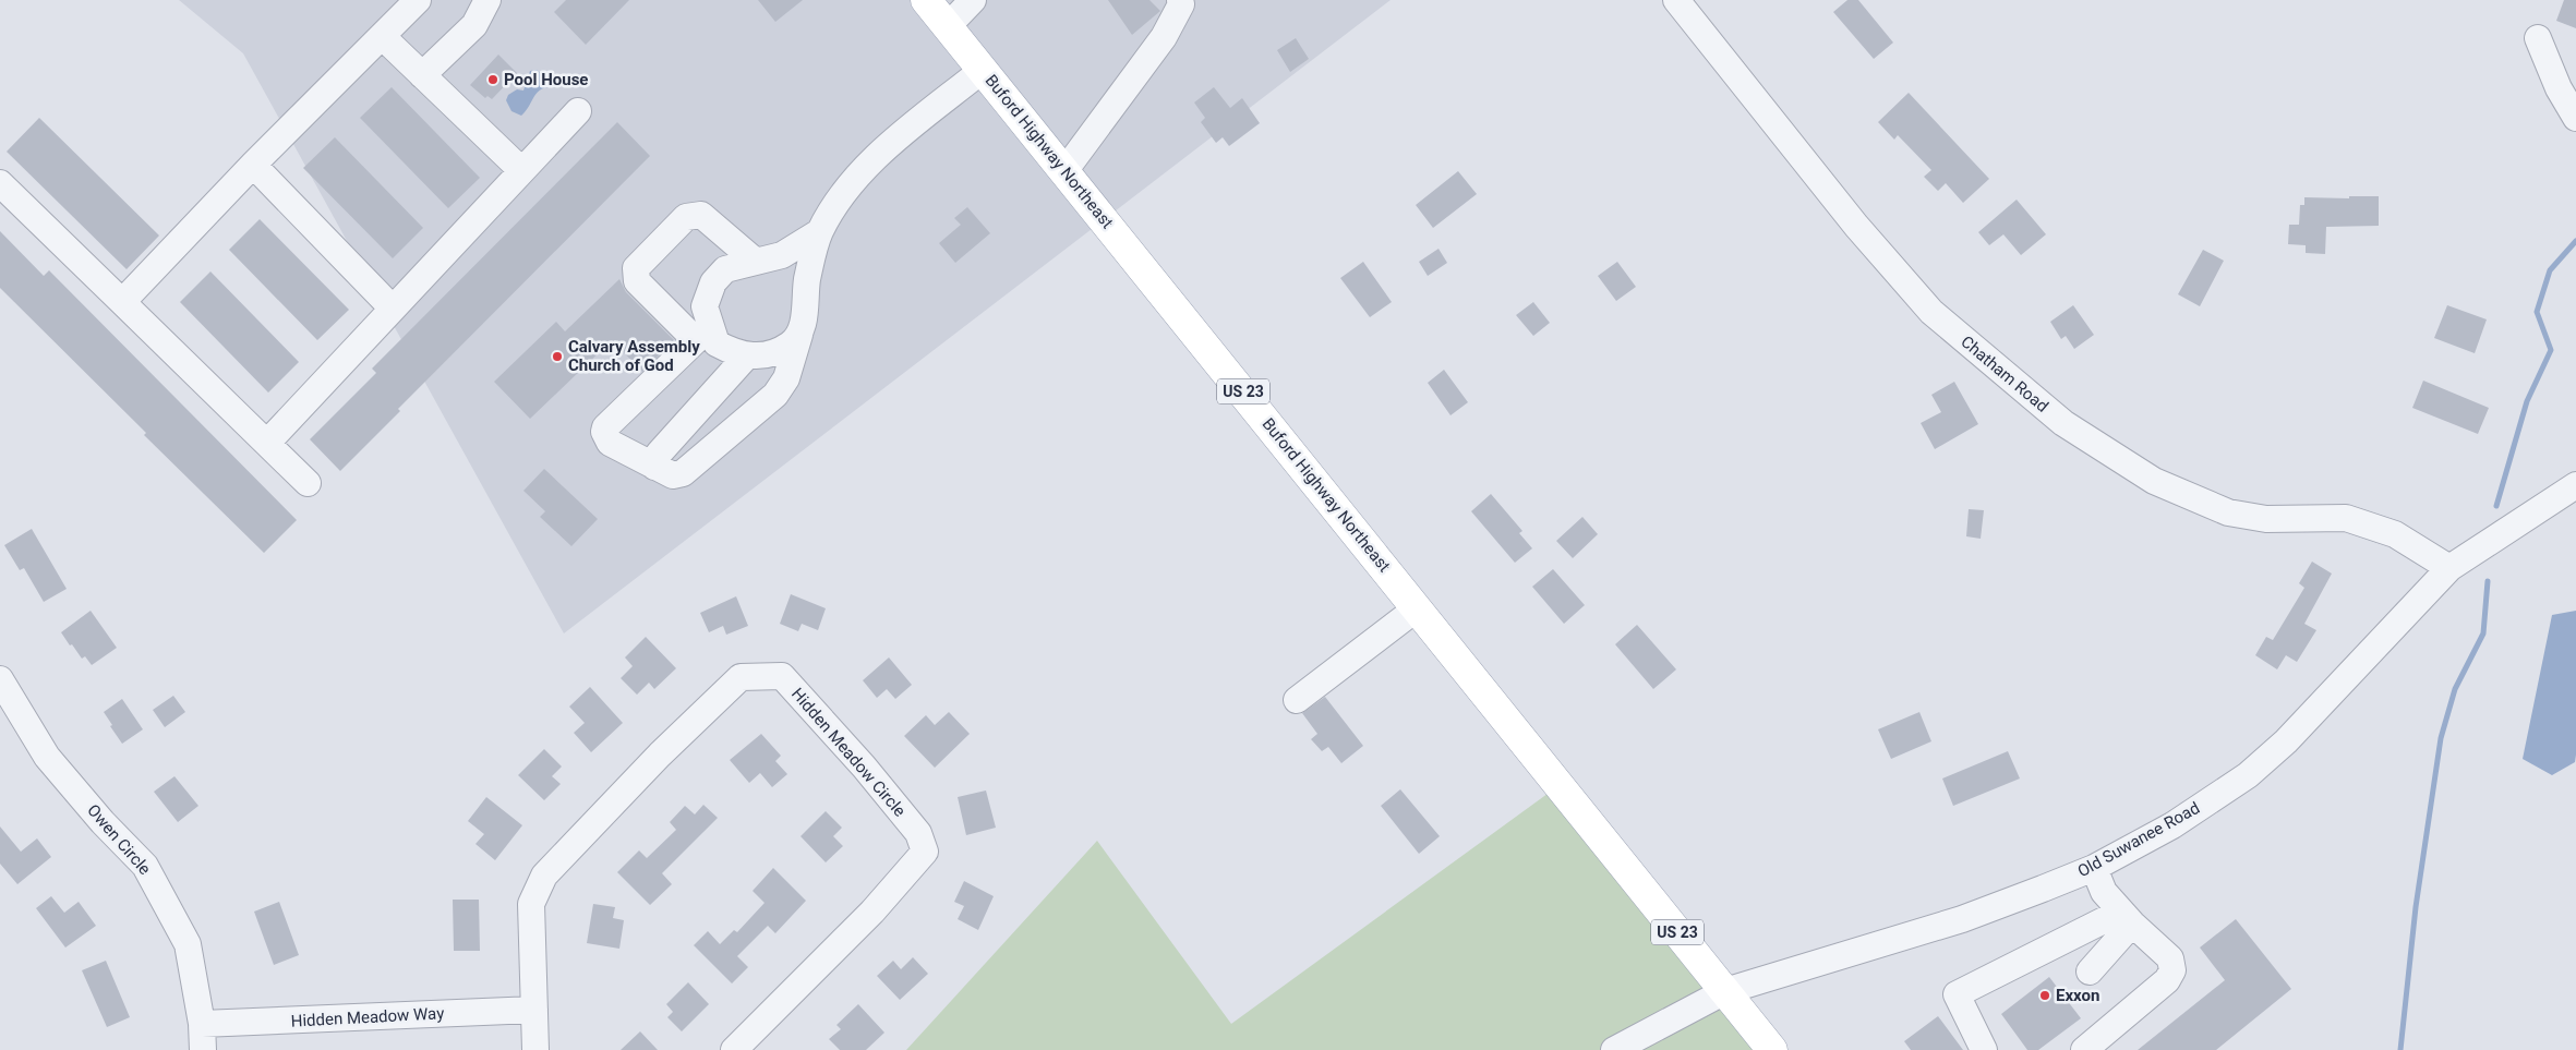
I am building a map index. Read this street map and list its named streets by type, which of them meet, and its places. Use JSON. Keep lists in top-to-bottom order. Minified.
{"streets":{"main road":["Buford Highway Northeast","US 23"],"street":["Chatham Road","Hidden Meadow Circle","Owen Circle","Old Suwanee Road","Hidden Meadow Way"]},"crossings":[["Buford Highway Northeast","US 23"],["Buford Highway Northeast","Old Suwanee Road"],["Chatham Road","Old Suwanee Road"],["US 23","Old Suwanee Road"],["Hidden Meadow Circle","Hidden Meadow Way"],["Owen Circle","Hidden Meadow Way"]],"places":["Pool House","Calvary Assembly Church of God","Exxon"]}
